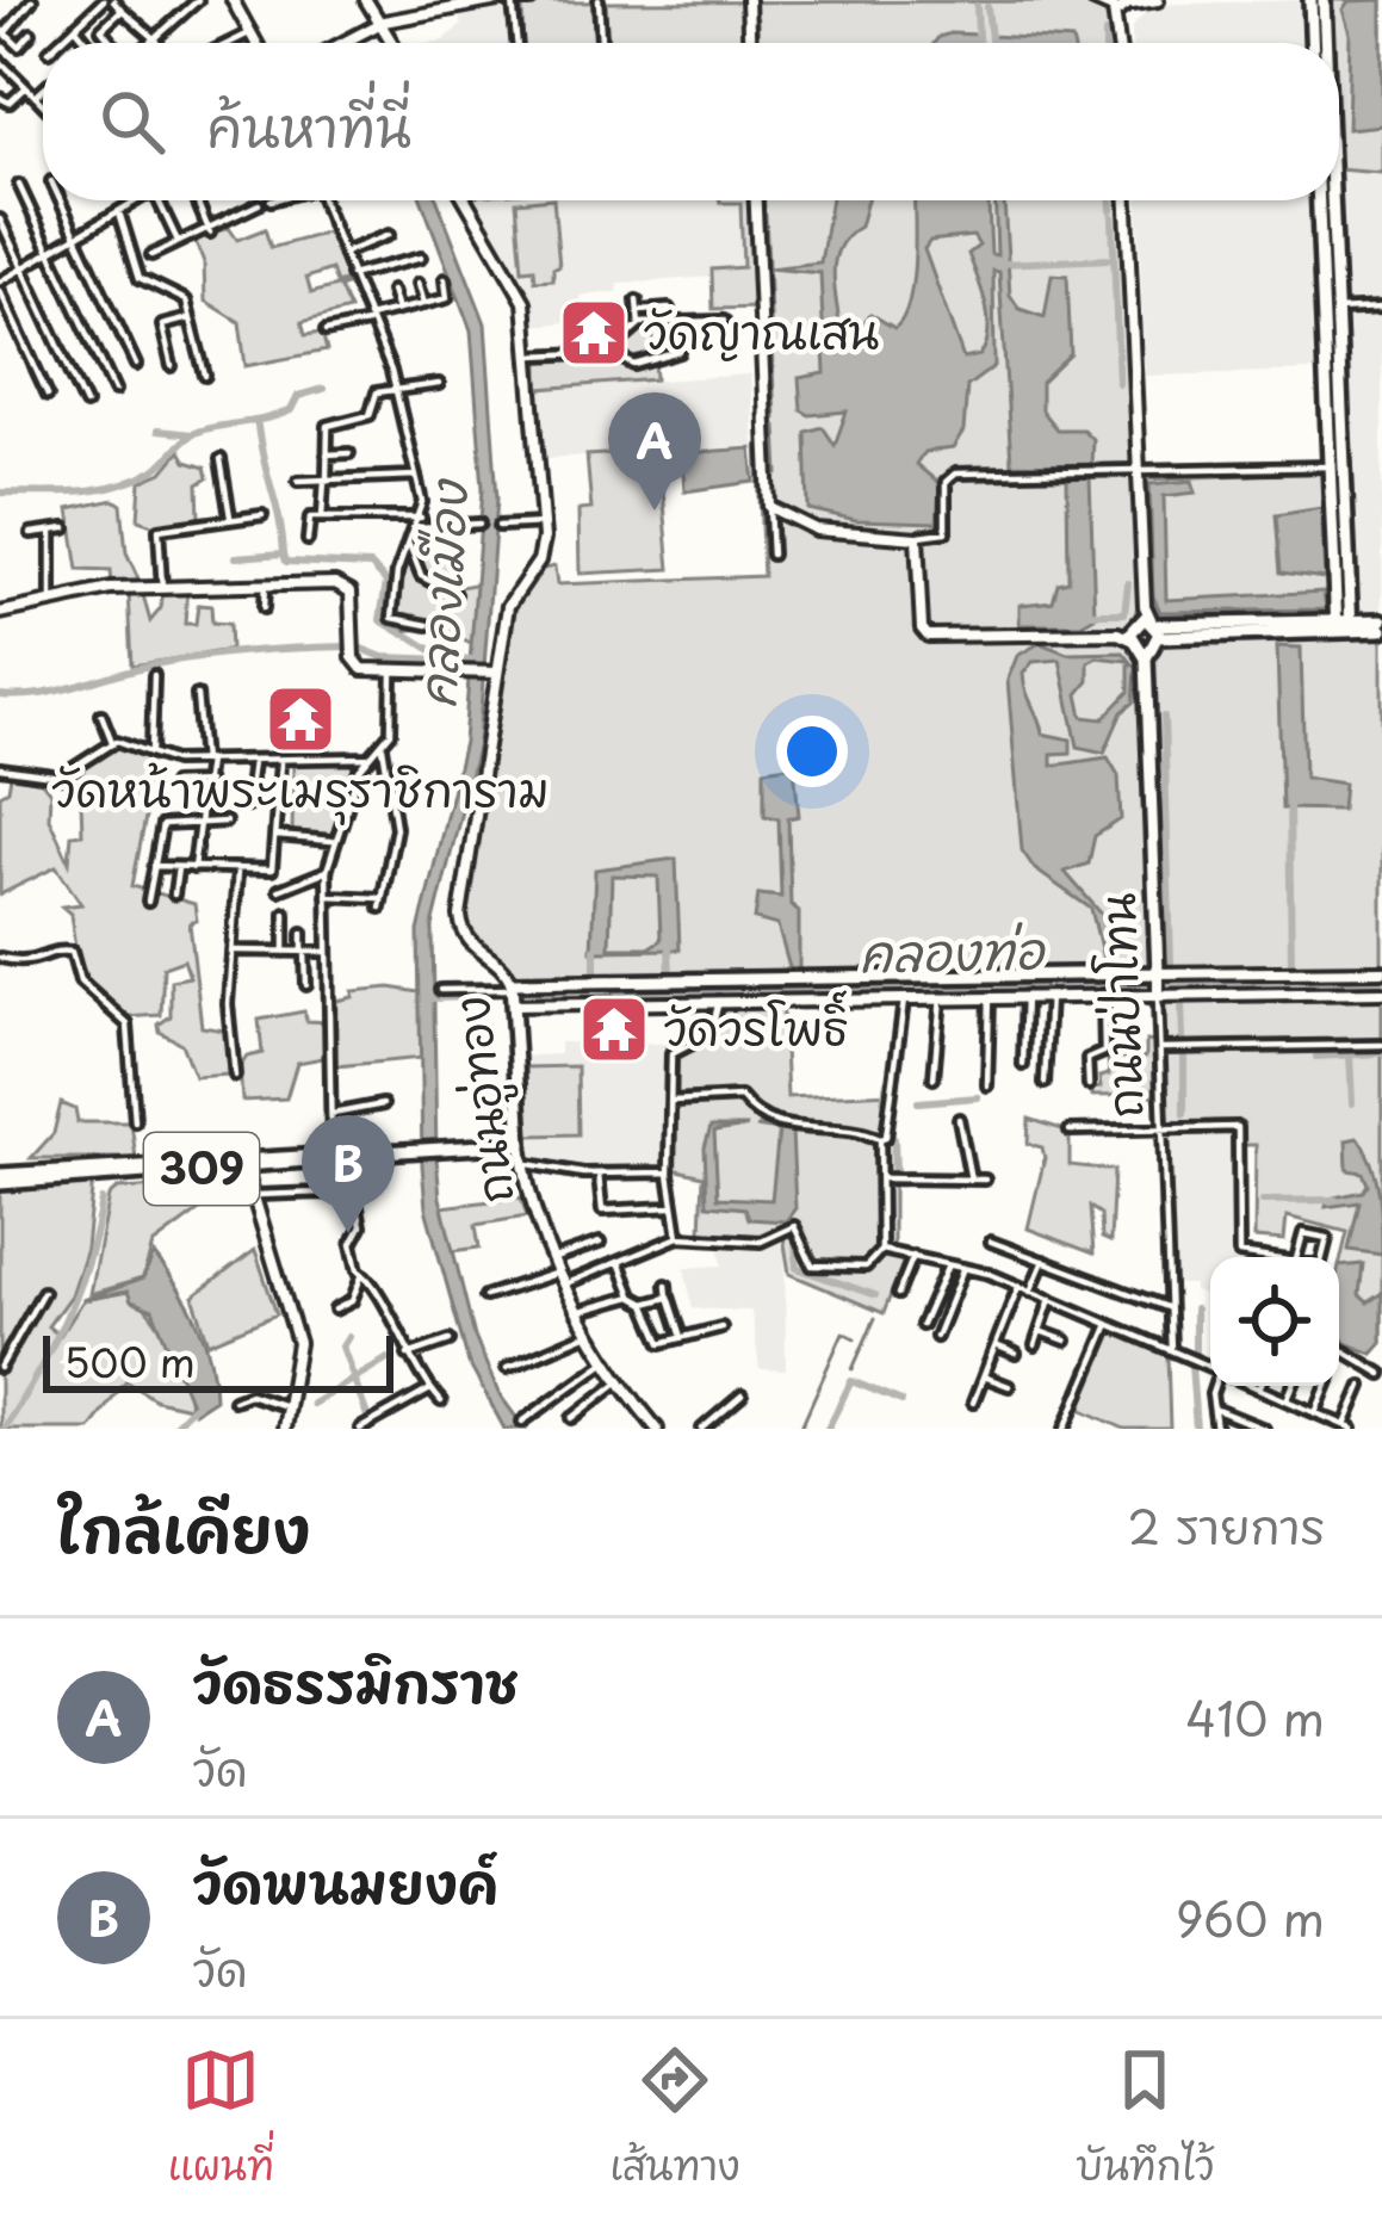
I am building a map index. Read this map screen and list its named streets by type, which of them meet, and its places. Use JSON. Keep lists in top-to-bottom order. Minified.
{"streets":{"main road":["ถนนป่าโทน","ถนนอู่ทอง","309"]},"crossings":[["ถนนอู่ทอง","309"]],"water":["คลองเมือง","คลองท่อ"],"places":{"temple":["วัดญาณเสน","วัดหน้าพระเมรุราชิการาม","วัดวรโพธิ์"]},"scale_bar":"500 m","page":{"search":"ค้นหาที่นี่","pins":["A","B"],"scale":"500 m","heading":["ใกล้เคียง","2 รายการ"],"list":[{"mark":"A","name":"วัดธรรมิกราช","note":"วัด","value":"410 m"},{"mark":"B","name":"วัดพนมยงค์","note":"วัด","value":"960 m"}],"nav":["แผนที่","เส้นทาง","บันทึกไว้"]}}
